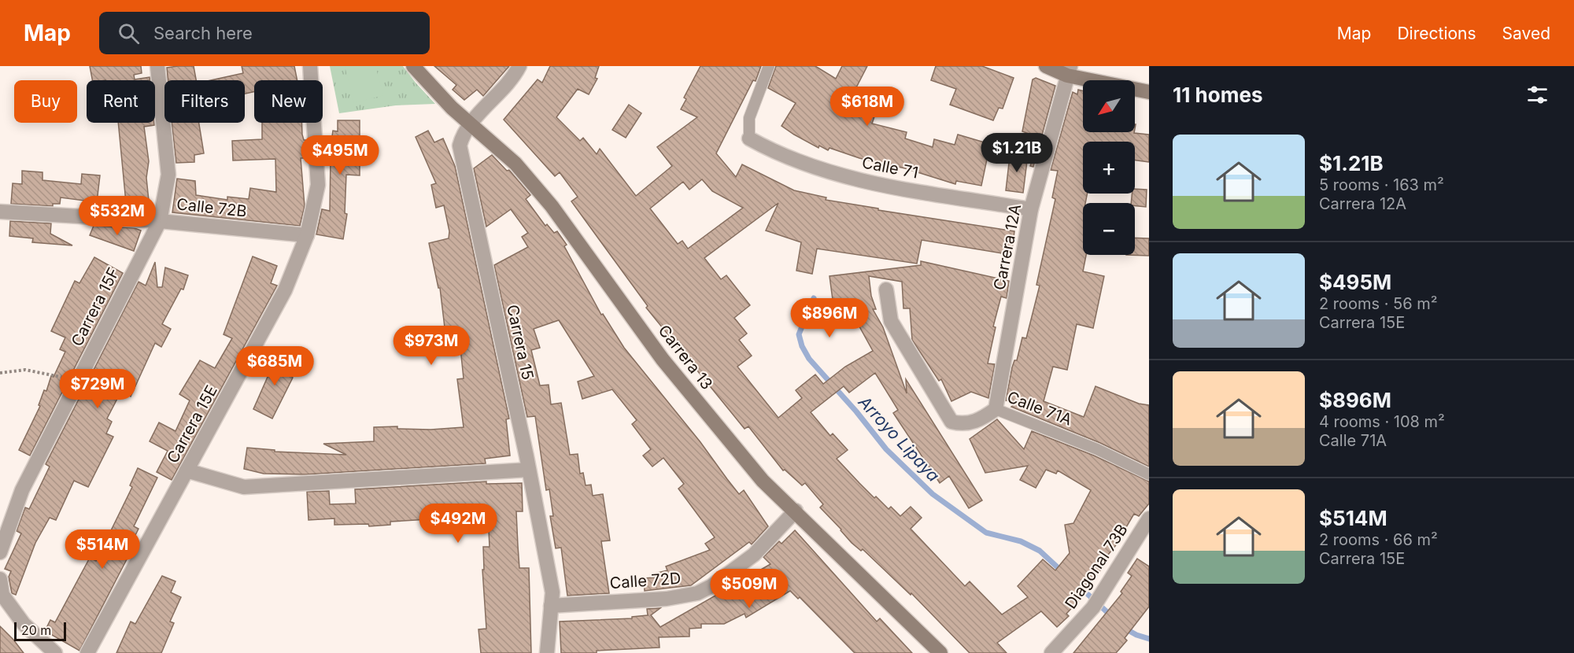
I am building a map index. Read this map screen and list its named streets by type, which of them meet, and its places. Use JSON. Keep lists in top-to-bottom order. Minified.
{"streets":{"street":["Calle 71","Calle 72B","Carrera 12A","Carrera 15F","Carrera 15","Carrera 13","Calle 71A","Carrera 15E","Diagonal 73B","Calle 72D"]},"crossings":[["Calle 71","Carrera 12A"],["Calle 72B","Carrera 15F"],["Calle 72B","Carrera 15E"],["Carrera 12A","Calle 71A"],["Carrera 15","Carrera 13"],["Carrera 15","Calle 72D"],["Carrera 13","Calle 72D"]],"water":["Arroyo Lipaya"],"scale_bar":"20 m","north":"bottom left","page":{"header":"Map","search":"Search here","nav":["Map","Directions","Saved"],"heading":"11 homes","map_buttons":["+","−"],"chip":["Buy","Rent","Filters","New"],"price":["$618M","$1.21B","$495M","$532M","$896M","$973M","$685M","$729M","$492M","$514M","$509M"],"list":[{"name":"$1.21B","note":"5 rooms · 163 m² · Carrera 12A"},{"name":"$495M","note":"2 rooms · 56 m² · Carrera 15E"},{"name":"$896M","note":"4 rooms · 108 m² · Calle 71A"},{"name":"$514M","note":"2 rooms · 66 m² · Carrera 15E"}],"scale":"20 m"}}
